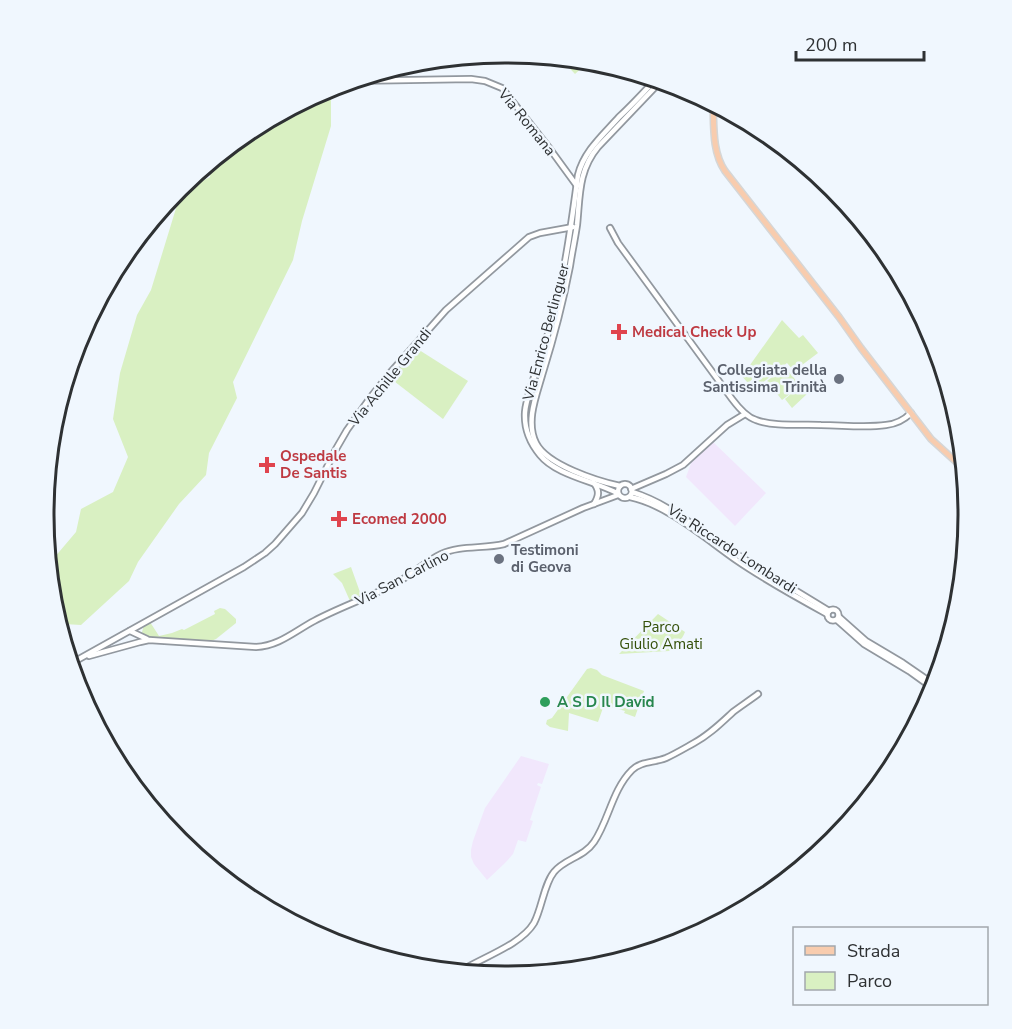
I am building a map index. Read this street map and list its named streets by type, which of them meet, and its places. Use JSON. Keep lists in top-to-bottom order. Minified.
{"streets":{"street":["Via Romana","Via Enrico Berlinguer","Via Achille Grandi","Via Riccardo Lombardi","Via San Carlino"]},"crossings":[["Via Enrico Berlinguer","Via Achille Grandi"],["Via Enrico Berlinguer","Via Riccardo Lombardi"],["Via Enrico Berlinguer","Via San Carlino"],["Via Achille Grandi","Via San Carlino"],["Via Riccardo Lombardi","Via San Carlino"]],"parks":["Parco Giulio Amati"],"places":{"health":["Medical Check Up","Ospedale De Santis","Ecomed 2000"],"other":["Collegiata della Santissima Trinità","Testimoni di Geova","A S D Il David"]},"legend":["Strada","Parco"],"scale_bar":"200 m"}
